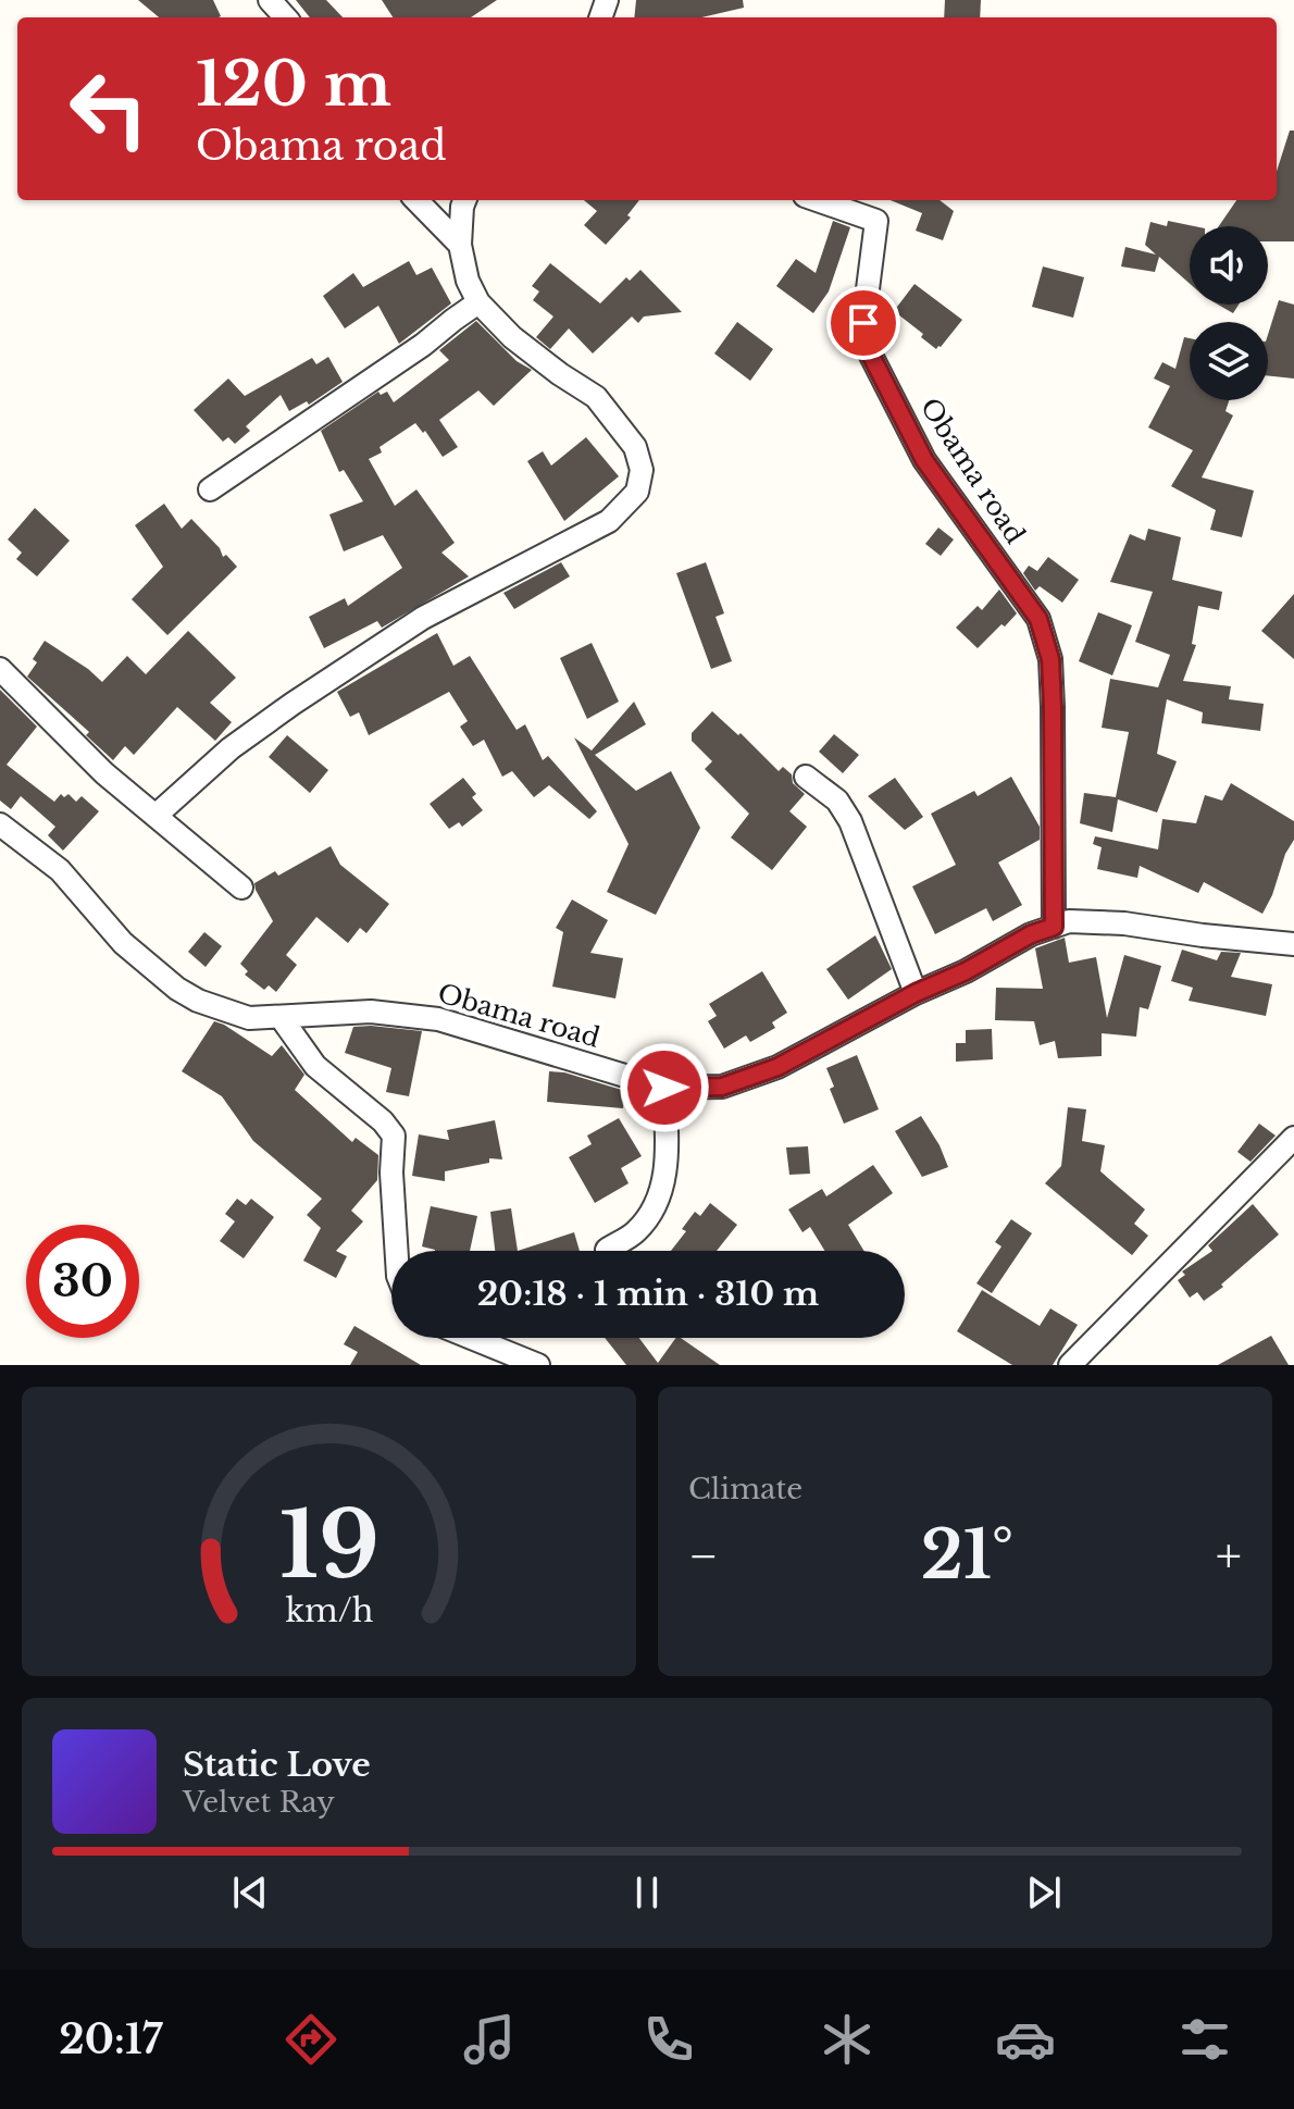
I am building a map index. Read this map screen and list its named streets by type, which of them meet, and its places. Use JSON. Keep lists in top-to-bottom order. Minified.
{"streets":{"street":["Obama road"]},"page":{"turn":["120 m","Obama road"],"limit":"30","trip":"20:18 · 1 min · 310 m","tile":"Climate","heat":["−","21°","+"],"song":["Static Love","Velvet Ray"],"tabs":"20:17","gauge":["19","km/h"]}}
